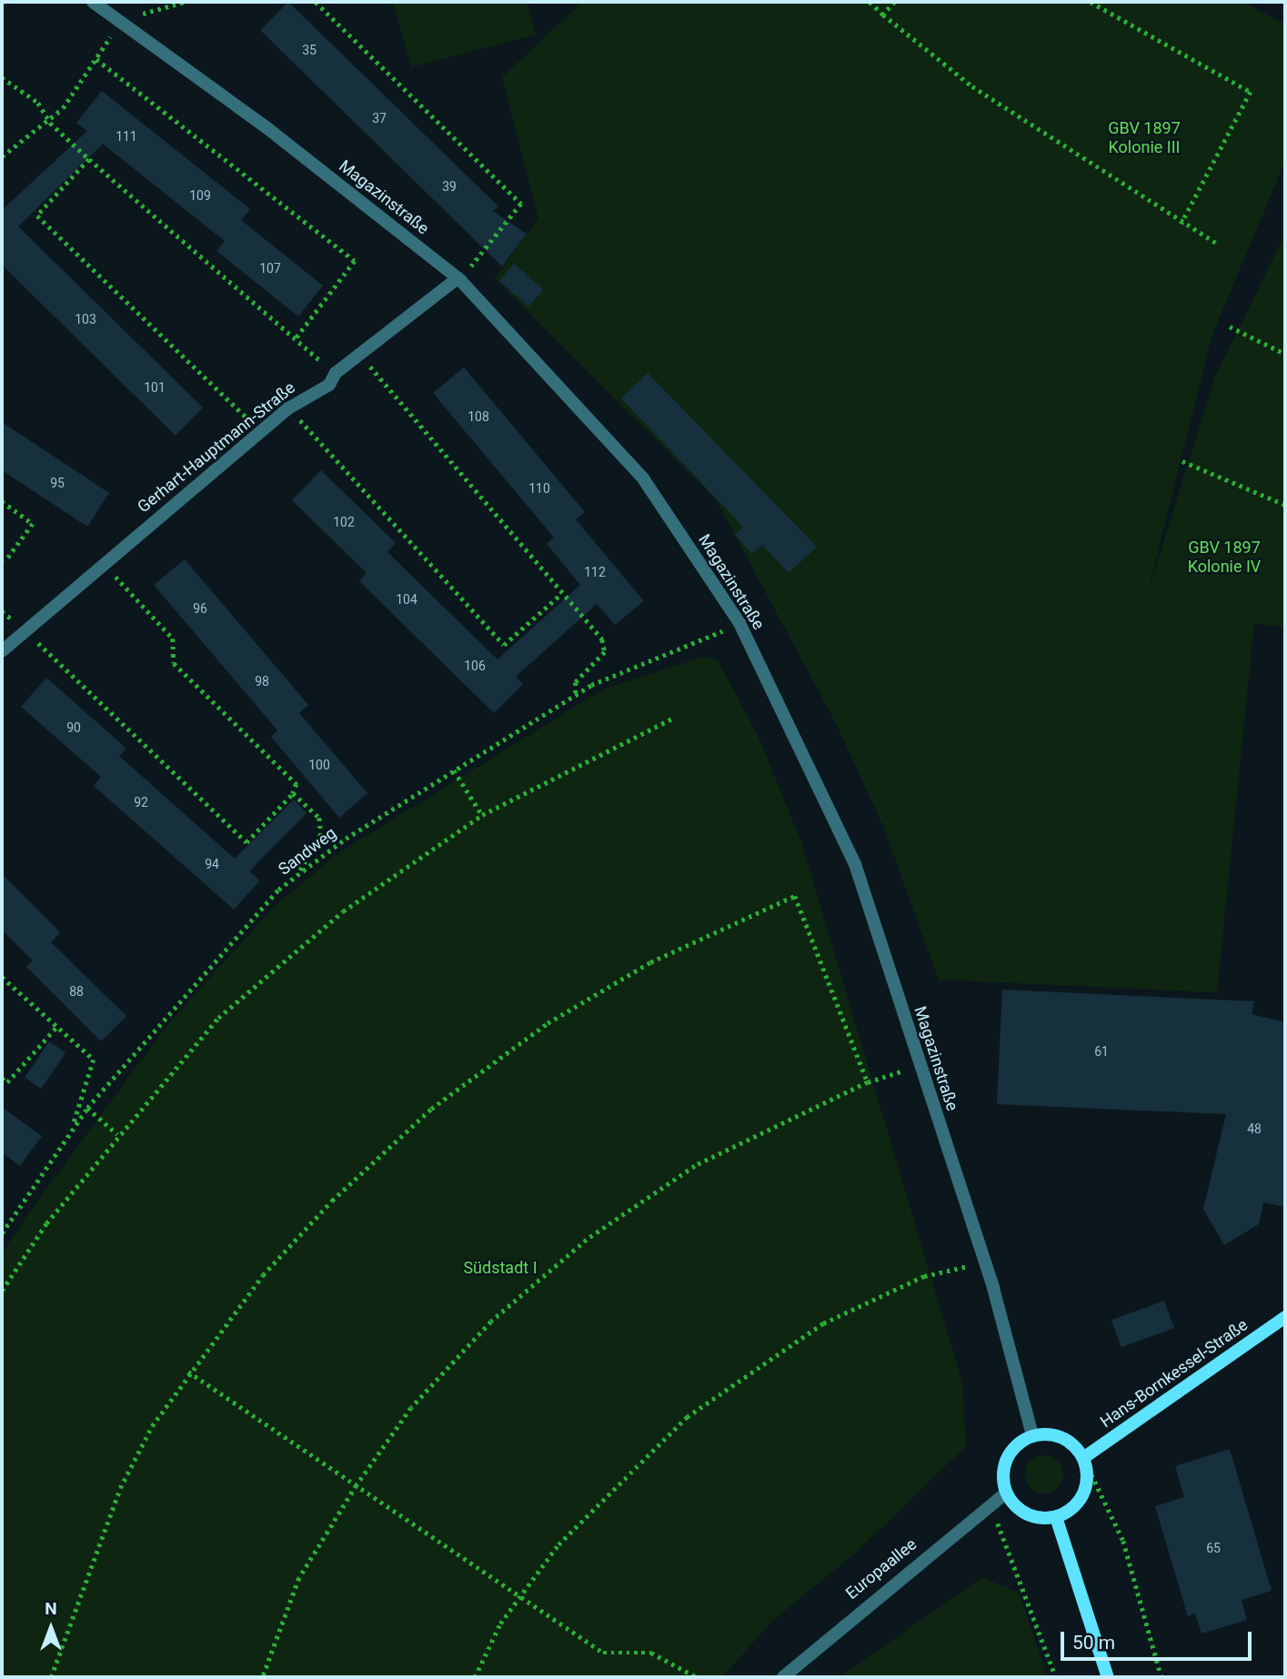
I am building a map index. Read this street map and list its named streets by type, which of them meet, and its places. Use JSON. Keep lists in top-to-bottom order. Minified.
{"streets":{"street":["Magazinstraße","Gerhart-Hauptmann-Straße","Hans-Bornkessel-Straße","Europaallee"],"path":["Sandweg"]},"crossings":[["Magazinstraße","Gerhart-Hauptmann-Straße"],["Magazinstraße","Sandweg"],["Magazinstraße","Hans-Bornkessel-Straße"],["Magazinstraße","Europaallee"],["Hans-Bornkessel-Straße","Europaallee"]],"parks":["GBV 1897 Kolonie III","GBV 1897 Kolonie IV","Südstadt I"],"house_numbers":["35","37","111","39","109","107","103","101","108","95","110","102","112","104","96","106","98","90","100","92","94","88","61","48","65"],"scale_bar":"50 m","north":"top"}
